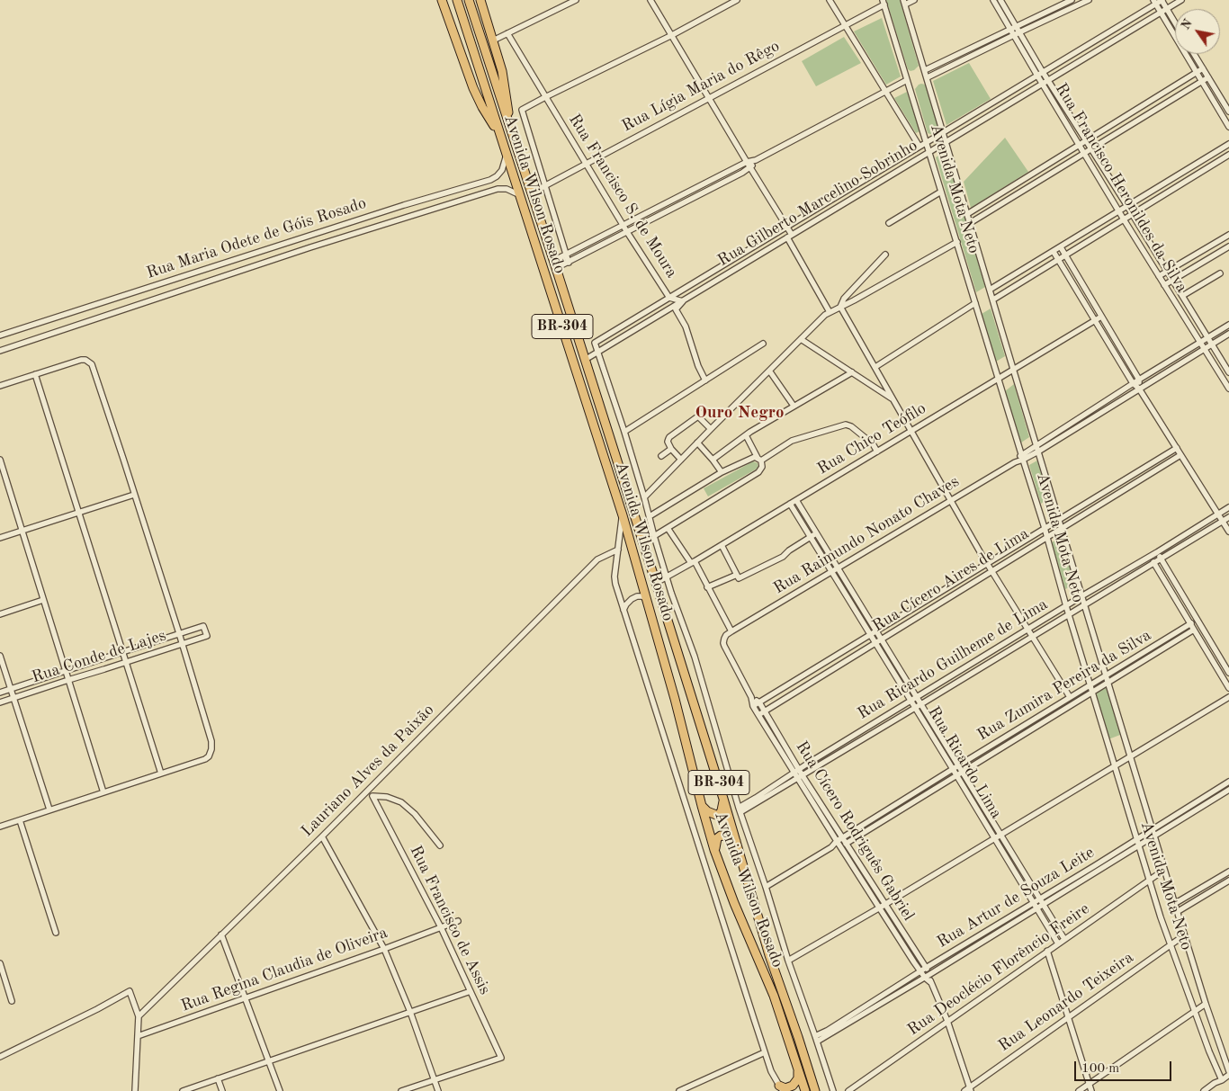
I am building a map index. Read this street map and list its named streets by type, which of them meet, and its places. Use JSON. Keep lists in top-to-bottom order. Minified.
{"streets":{"highway":["Avenida Wilson Rosado","BR-304"],"street":["Rua Lígia Maria do Rêgo","Rua Francisco Heronildes da Silva","Avenida Mota Neto","Rua Francisco S. de Moura","Rua Gilberto Marcelino Sobrinho","Rua Maria Odete de Góis Rosado","Rua Chico Teófilo","Rua Raimundo Nonato Chaves","Rua Cícero Aires de Lima","Rua Conde de Lajes","Rua Ricardo Guilheme de Lima","Rua Zumira Pereira da Silva","Rua Ricardo Lima","Lauriano Alves da Paixão","Rua Cícero Rodriguês Gabriel","Rua Artur de Souza Leite","Rua Francisco de Assis","Rua Regina Claudia de Oliveira","Rua Deoclécio Florêncio Freire","Rua Leonardo Teixeira"]},"crossings":[["Rua Lígia Maria do Rêgo","Avenida Mota Neto"],["Rua Lígia Maria do Rêgo","Avenida Wilson Rosado"],["Rua Lígia Maria do Rêgo","Rua Francisco S. de Moura"],["Rua Francisco Heronildes da Silva","Rua Gilberto Marcelino Sobrinho"],["Rua Francisco Heronildes da Silva","Rua Raimundo Nonato Chaves"],["Avenida Mota Neto","Rua Gilberto Marcelino Sobrinho"],["Avenida Mota Neto","Rua Chico Teófilo"],["Avenida Mota Neto","Rua Raimundo Nonato Chaves"],["Avenida Mota Neto","Rua Cícero Aires de Lima"],["Avenida Mota Neto","Rua Ricardo Guilheme de Lima"],["Avenida Mota Neto","Rua Zumira Pereira da Silva"],["Avenida Mota Neto","Rua Artur de Souza Leite"],["Avenida Mota Neto","Rua Deoclécio Florêncio Freire"],["Avenida Mota Neto","Rua Leonardo Teixeira"],["Avenida Wilson Rosado","Rua Gilberto Marcelino Sobrinho"],["Avenida Wilson Rosado","Rua Maria Odete de Góis Rosado"],["Avenida Wilson Rosado","Rua Chico Teófilo"],["Rua Francisco S. de Moura","Rua Gilberto Marcelino Sobrinho"],["Rua Chico Teófilo","Rua Ricardo Lima"],["Rua Raimundo Nonato Chaves","Rua Ricardo Lima"],["Rua Raimundo Nonato Chaves","Rua Cícero Rodriguês Gabriel"],["Rua Cícero Aires de Lima","Rua Ricardo Lima"],["Rua Cícero Aires de Lima","Rua Cícero Rodriguês Gabriel"],["Rua Ricardo Guilheme de Lima","Rua Ricardo Lima"],["Rua Ricardo Guilheme de Lima","Rua Cícero Rodriguês Gabriel"],["Rua Zumira Pereira da Silva","Rua Ricardo Lima"],["Rua Zumira Pereira da Silva","Rua Cícero Rodriguês Gabriel"],["Rua Ricardo Lima","Rua Artur de Souza Leite"],["Rua Ricardo Lima","Rua Deoclécio Florêncio Freire"],["Rua Cícero Rodriguês Gabriel","Rua Artur de Souza Leite"],["Rua Cícero Rodriguês Gabriel","Rua Deoclécio Florêncio Freire"],["Rua Cícero Rodriguês Gabriel","Rua Leonardo Teixeira"],["Rua Francisco de Assis","Rua Regina Claudia de Oliveira"]],"districts":["Ouro Negro"],"scale_bar":"100 m","north":"top left"}
